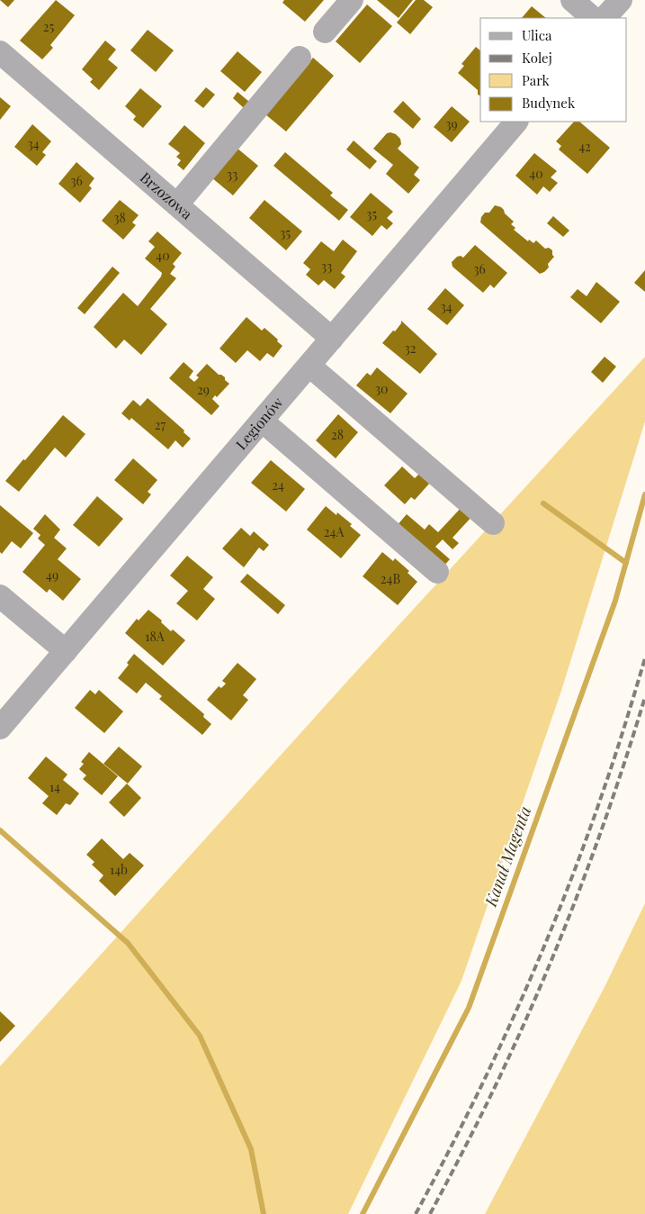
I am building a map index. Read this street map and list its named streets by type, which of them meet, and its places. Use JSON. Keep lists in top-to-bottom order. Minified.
{"streets":{"street":["Brzozowa","Legionów"]},"crossings":[["Brzozowa","Legionów"]],"water":["Kanał Magenta"],"house_numbers":["25","39","34","42","40","33","36","35","38","35","40","33","36","34","32","30","29","27","28","24","24A","49","24B","18A","14","14b"],"legend":["Ulica","Kolej","Park","Budynek"]}
